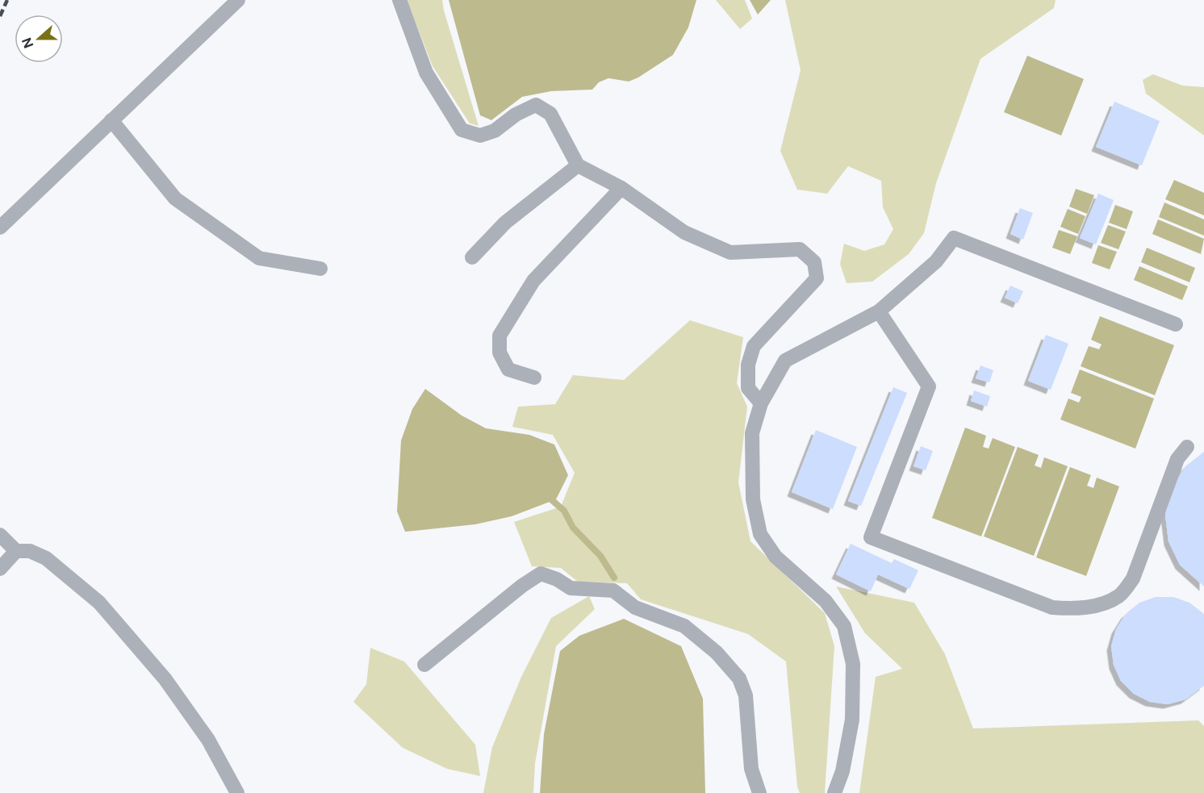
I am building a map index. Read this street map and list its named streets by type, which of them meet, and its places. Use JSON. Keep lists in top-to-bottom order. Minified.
{"north":"left"}
